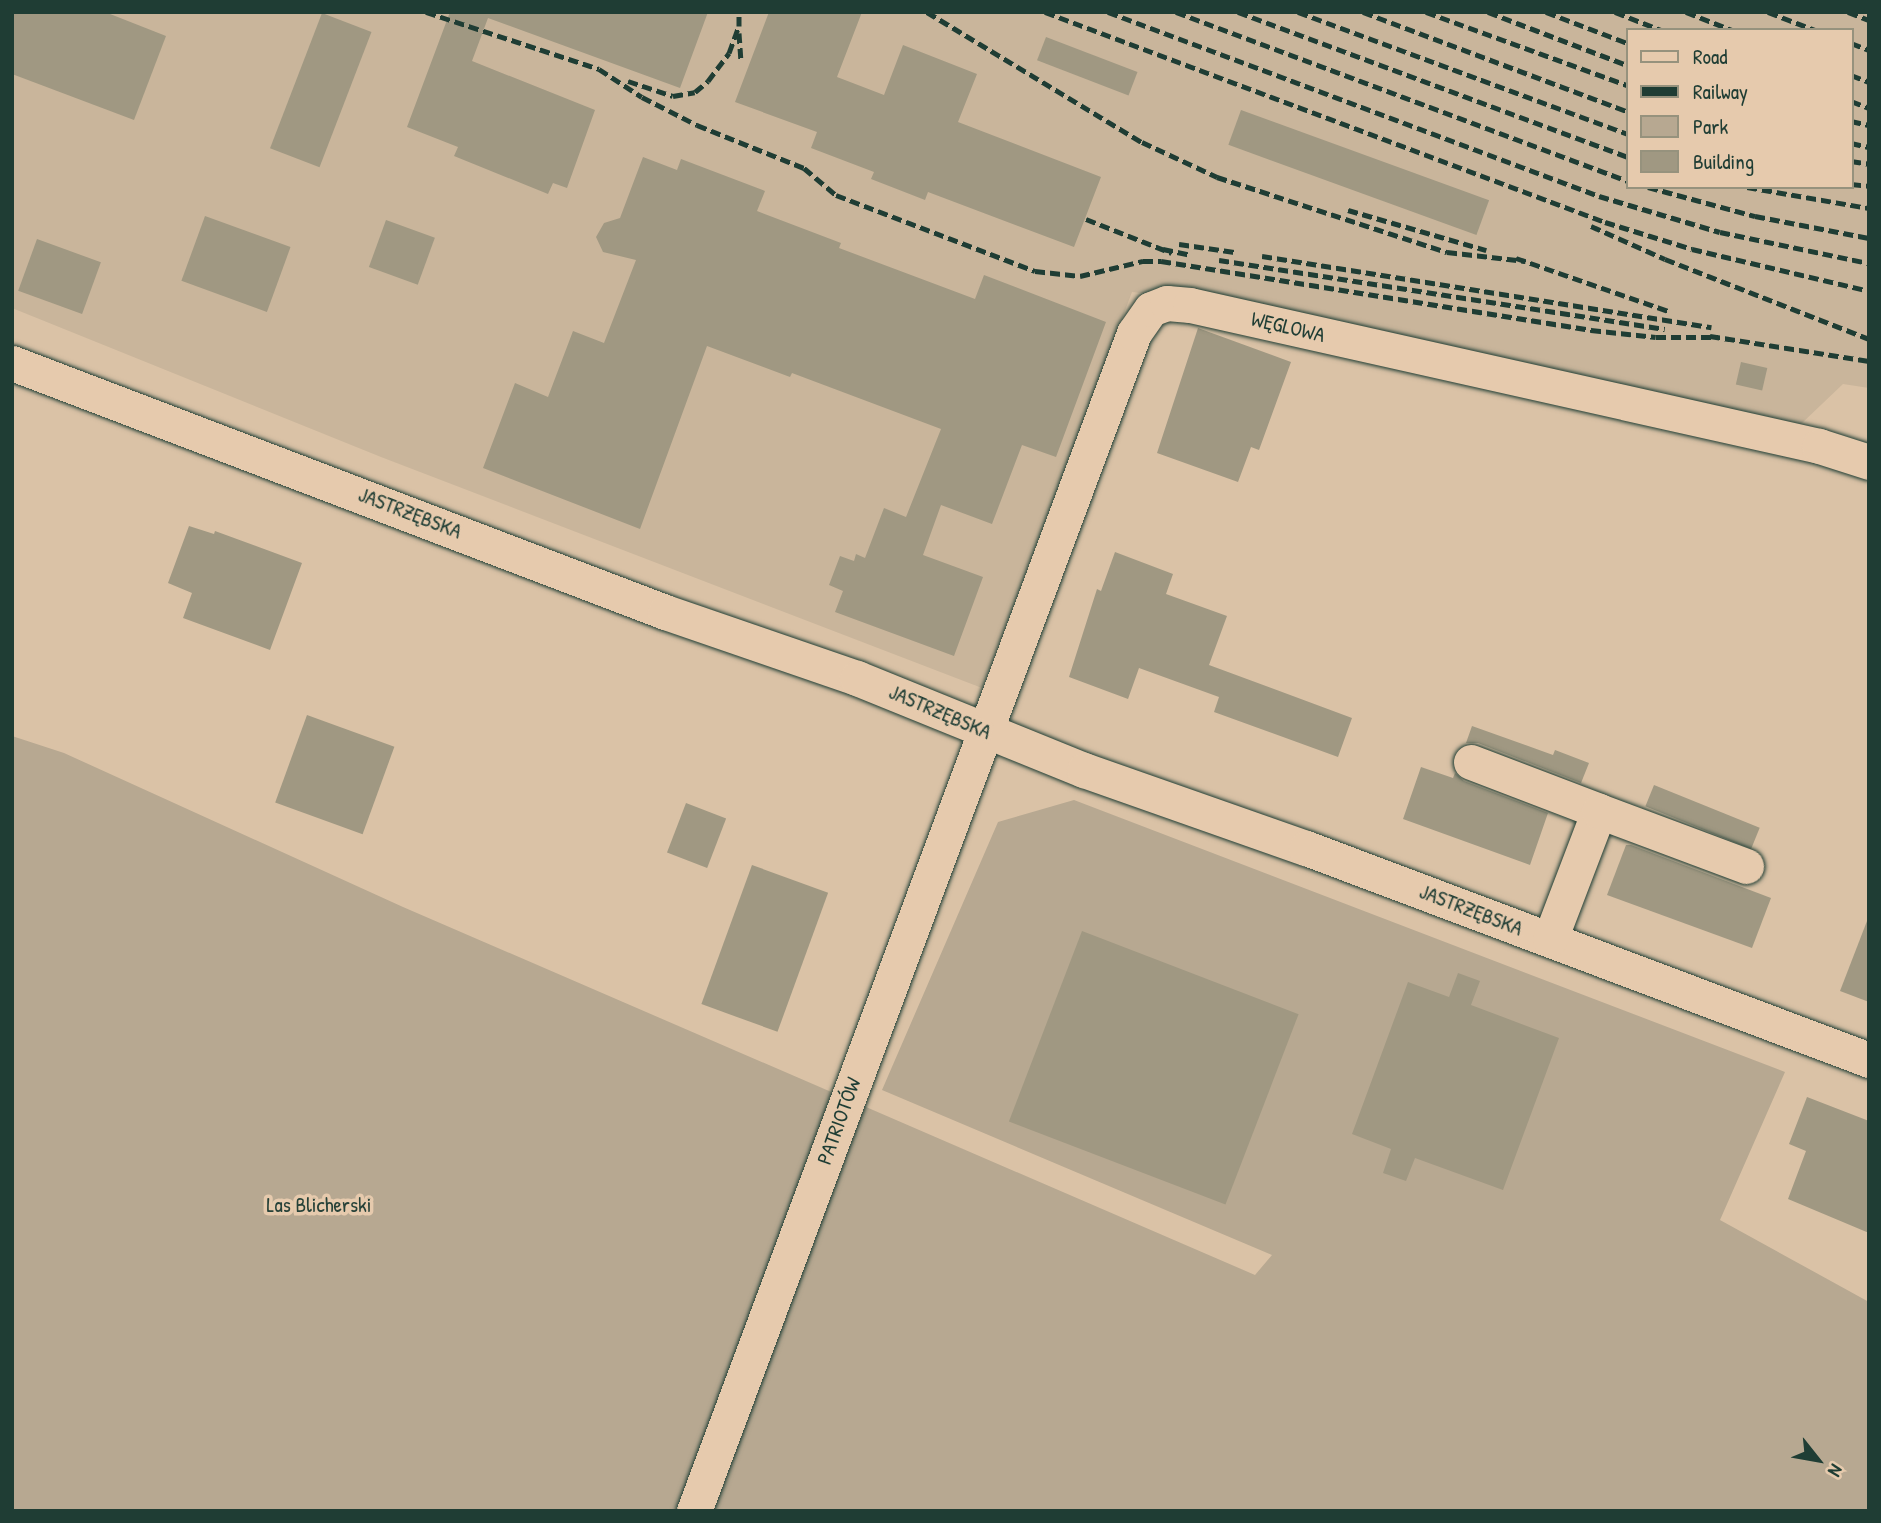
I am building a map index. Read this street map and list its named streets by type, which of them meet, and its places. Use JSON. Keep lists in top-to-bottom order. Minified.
{"streets":{"street":["WĘGLOWA","JASTRZĘBSKA","PATRIOTÓW"]},"crossings":[["WĘGLOWA","JASTRZĘBSKA"],["WĘGLOWA","PATRIOTÓW"],["JASTRZĘBSKA","PATRIOTÓW"]],"parks":["Las Blicherski"],"legend":["Road","Railway","Park","Building"],"north":"bottom right"}
